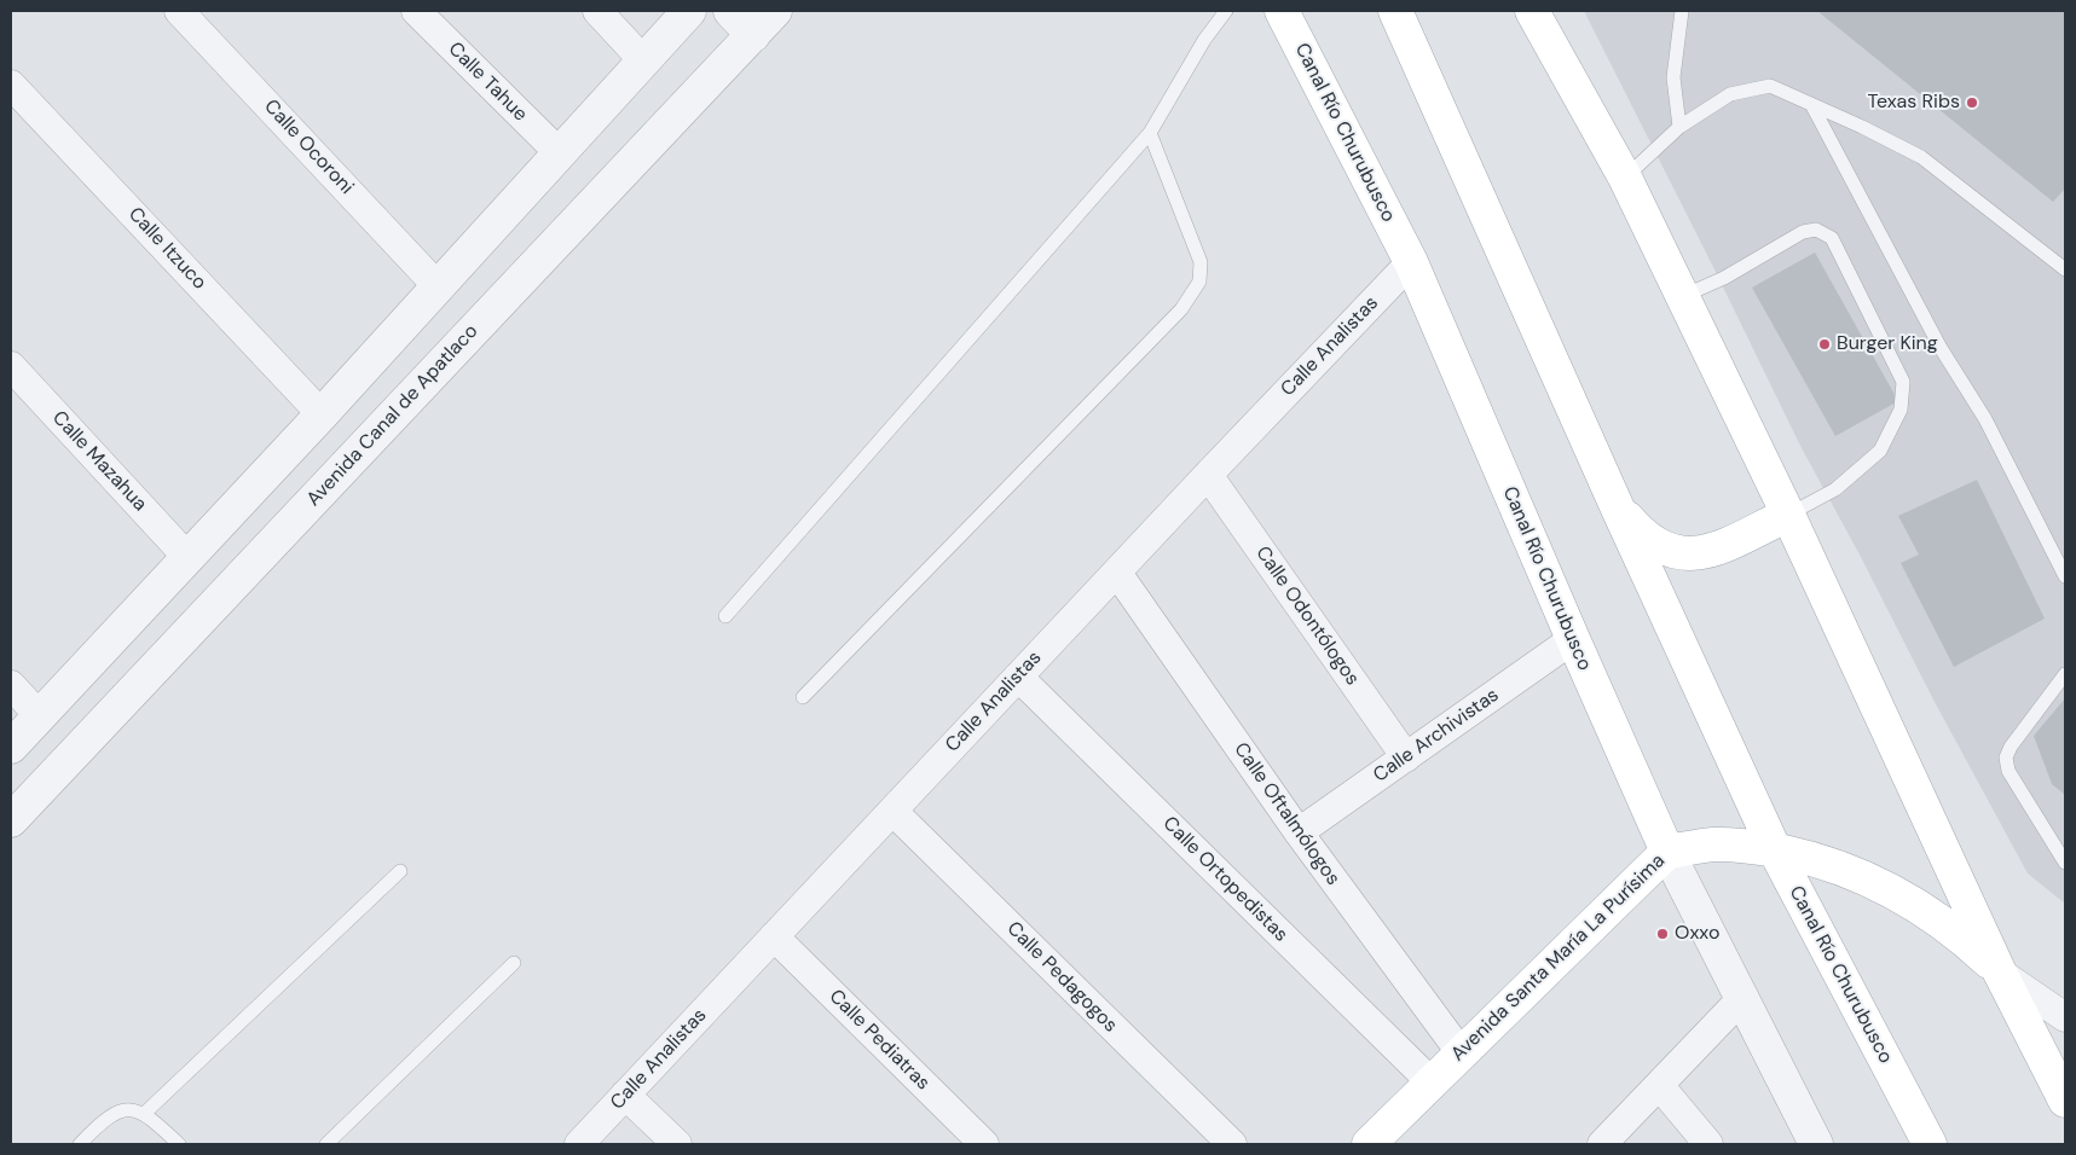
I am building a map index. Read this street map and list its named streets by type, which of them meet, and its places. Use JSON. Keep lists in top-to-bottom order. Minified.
{"streets":{"main road":["Canal Río Churubusco","Avenida Santa María La Purísima"],"street":["Calle Tahue","Calle Ocoroni","Calle Itzuco","Calle Analistas","Avenida Canal de Apatlaco","Calle Mazahua","Calle Odontólogos","Calle Archivistas","Calle Oftalmólogos","Calle Ortopedistas","Calle Pedagogos","Calle Pediatras"]},"crossings":[["Canal Río Churubusco","Calle Analistas"],["Canal Río Churubusco","Calle Archivistas"],["Canal Río Churubusco","Avenida Santa María La Purísima"],["Calle Analistas","Calle Odontólogos"],["Calle Analistas","Calle Oftalmólogos"],["Calle Analistas","Calle Ortopedistas"],["Calle Analistas","Calle Pedagogos"],["Calle Analistas","Calle Pediatras"],["Calle Odontólogos","Calle Archivistas"],["Calle Archivistas","Calle Oftalmólogos"],["Calle Oftalmólogos","Avenida Santa María La Purísima"],["Calle Ortopedistas","Avenida Santa María La Purísima"]],"places":["Texas Ribs","Burger King","Oxxo"]}
